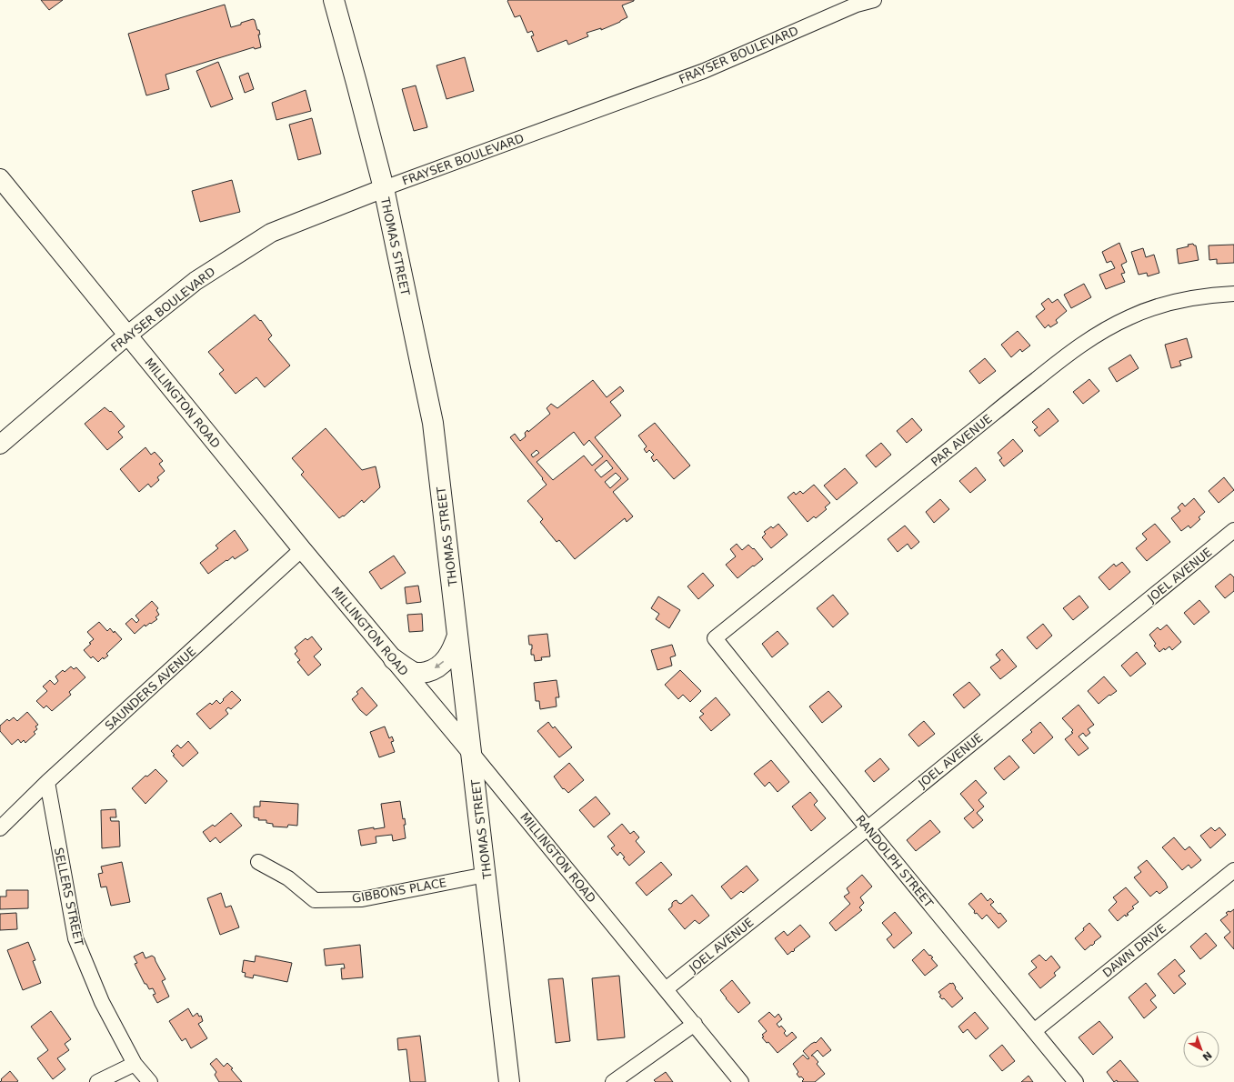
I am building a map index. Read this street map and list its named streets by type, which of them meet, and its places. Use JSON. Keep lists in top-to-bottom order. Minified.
{"streets":{"highway":["THOMAS STREET"],"main road":["FRAYSER BOULEVARD","MILLINGTON ROAD"],"street":["PAR AVENUE","JOEL AVENUE","SAUNDERS AVENUE","RANDOLPH STREET","GIBBONS PLACE","SELLERS STREET","DAWN DRIVE"]},"crossings":[["FRAYSER BOULEVARD","THOMAS STREET"],["FRAYSER BOULEVARD","MILLINGTON ROAD"],["THOMAS STREET","MILLINGTON ROAD"],["THOMAS STREET","GIBBONS PLACE"],["MILLINGTON ROAD","JOEL AVENUE"],["MILLINGTON ROAD","SAUNDERS AVENUE"],["PAR AVENUE","RANDOLPH STREET"],["JOEL AVENUE","RANDOLPH STREET"],["SAUNDERS AVENUE","SELLERS STREET"],["RANDOLPH STREET","DAWN DRIVE"]],"north":"bottom right"}
